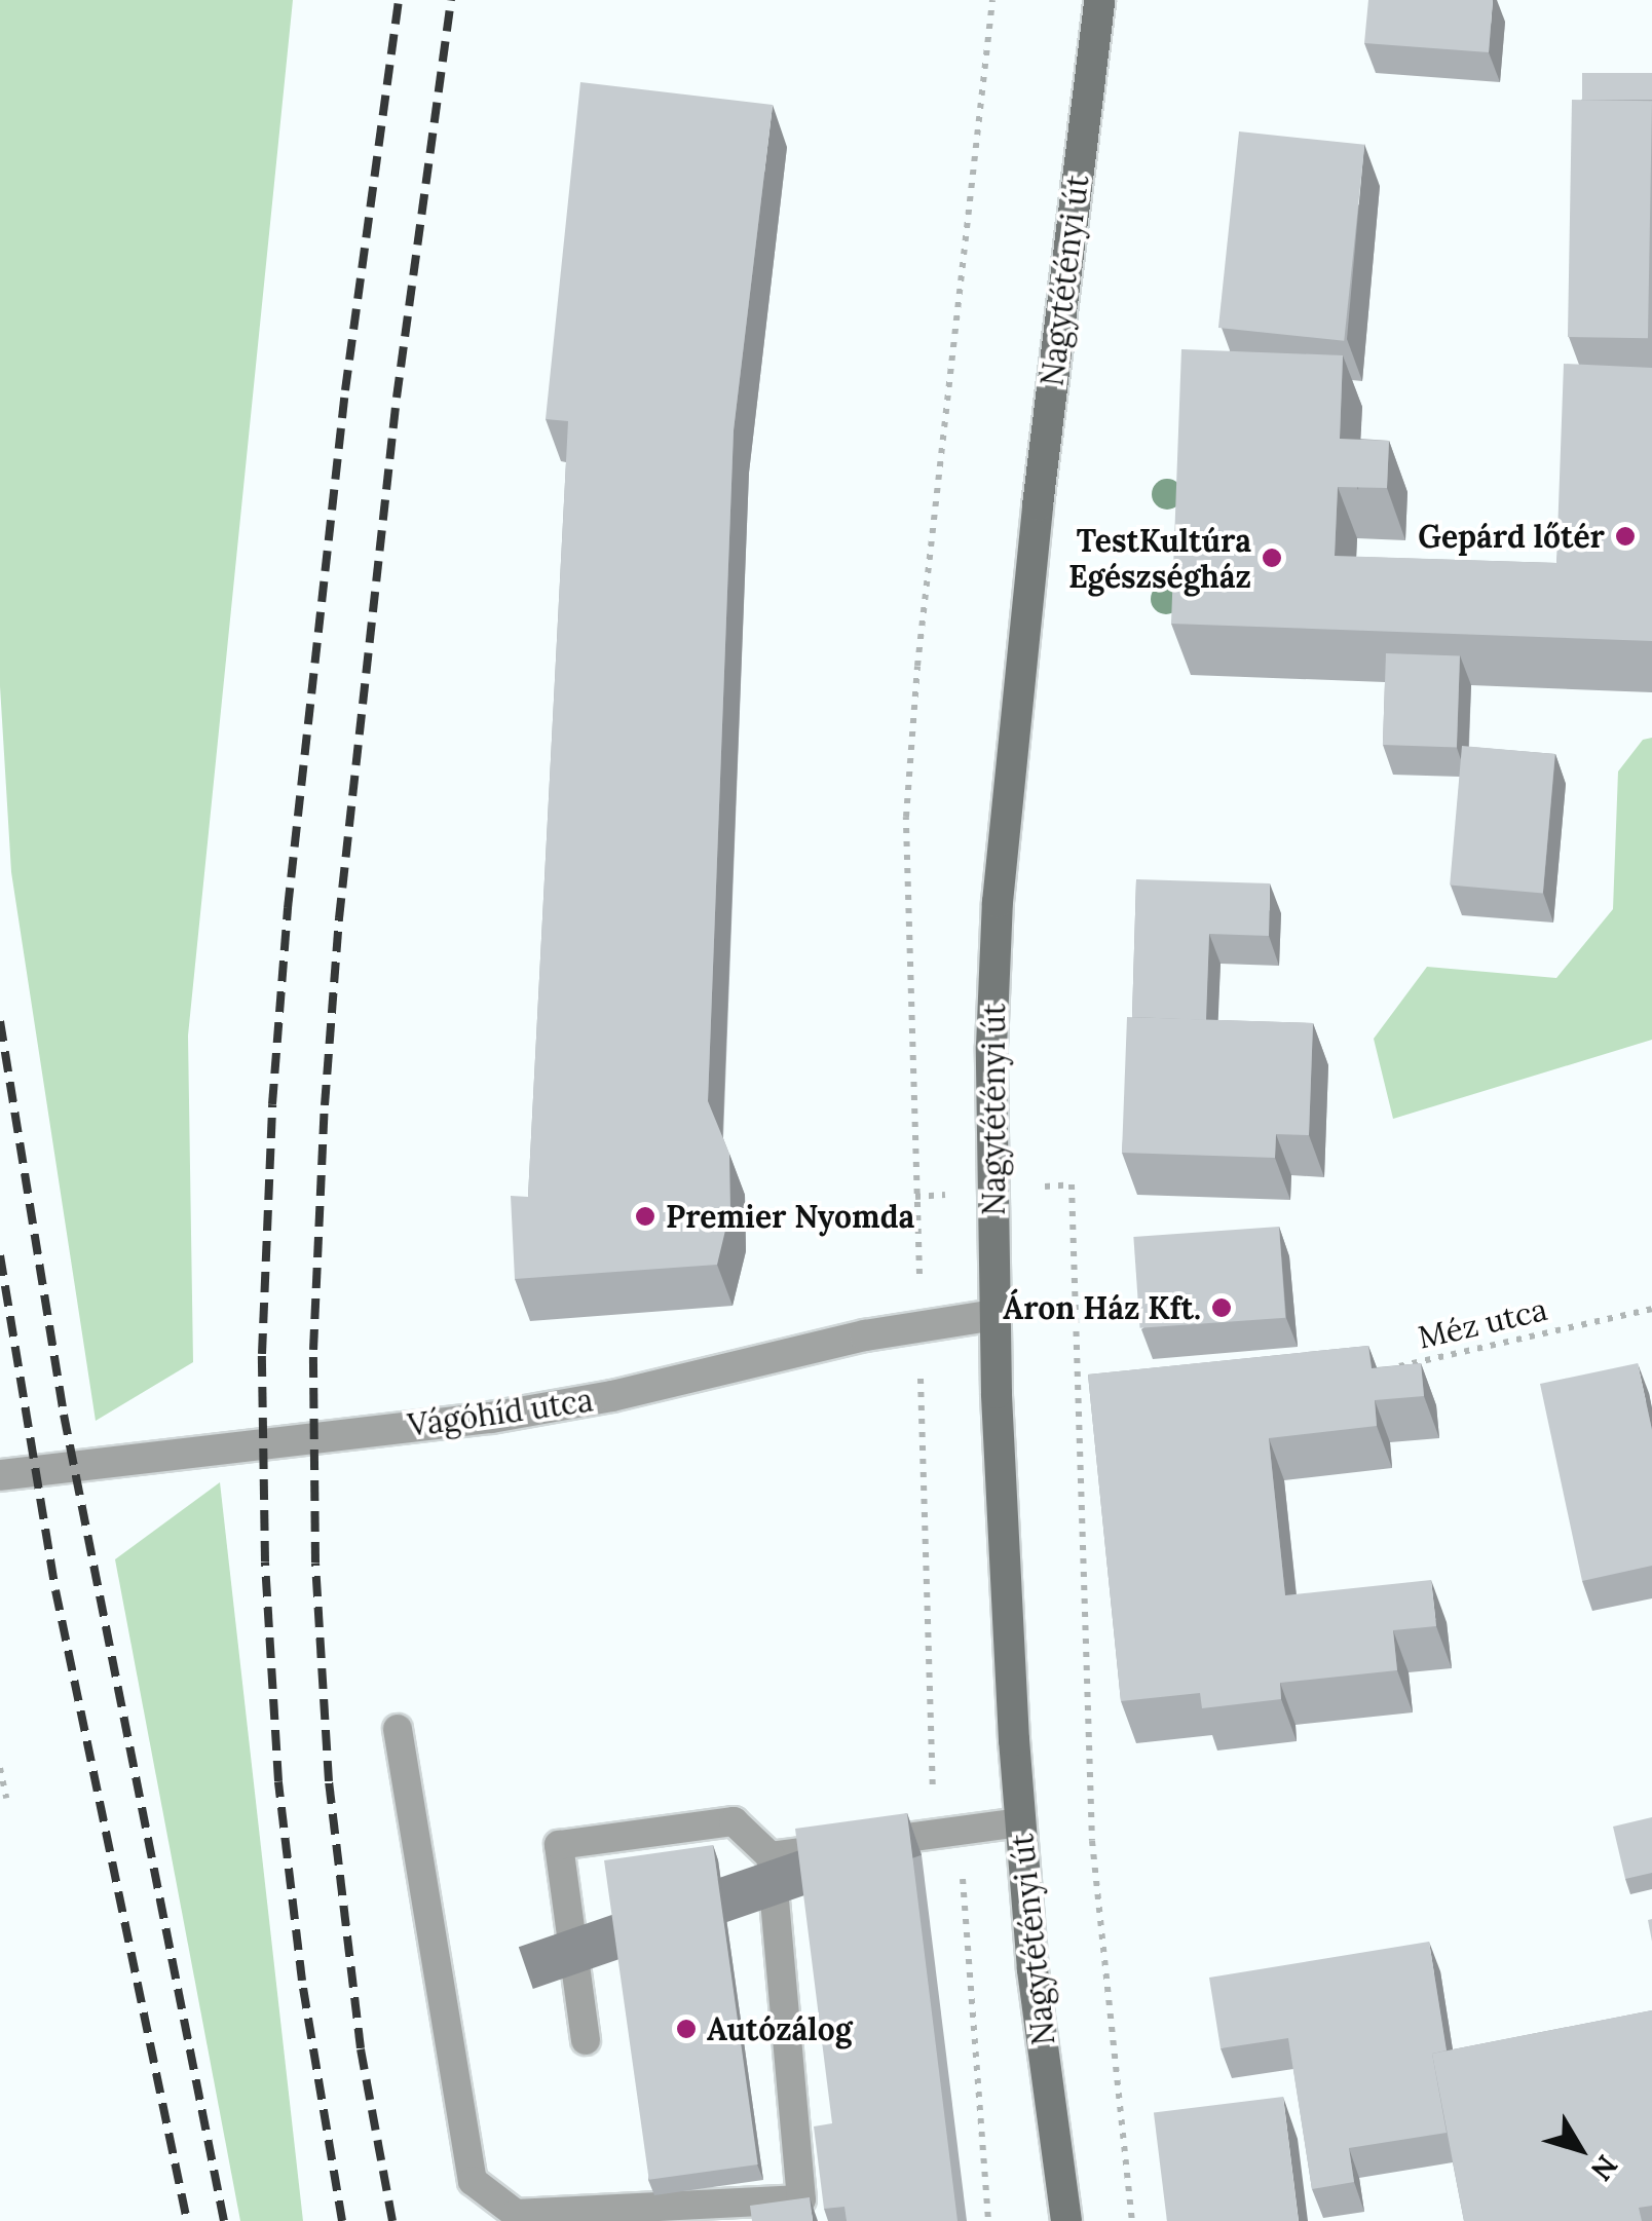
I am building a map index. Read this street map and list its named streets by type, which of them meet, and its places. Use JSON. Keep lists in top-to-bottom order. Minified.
{"streets":{"main road":["Nagytétényi út"],"street":["Vágóhíd utca"],"path":["Méz utca"]},"crossings":[["Nagytétényi út","Vágóhíd utca"]],"places":["Gepárd lőtér","TestKultúra Egészségház","Premier Nyomda","Áron Ház Kft.","Autózálog"],"north":"bottom right"}
